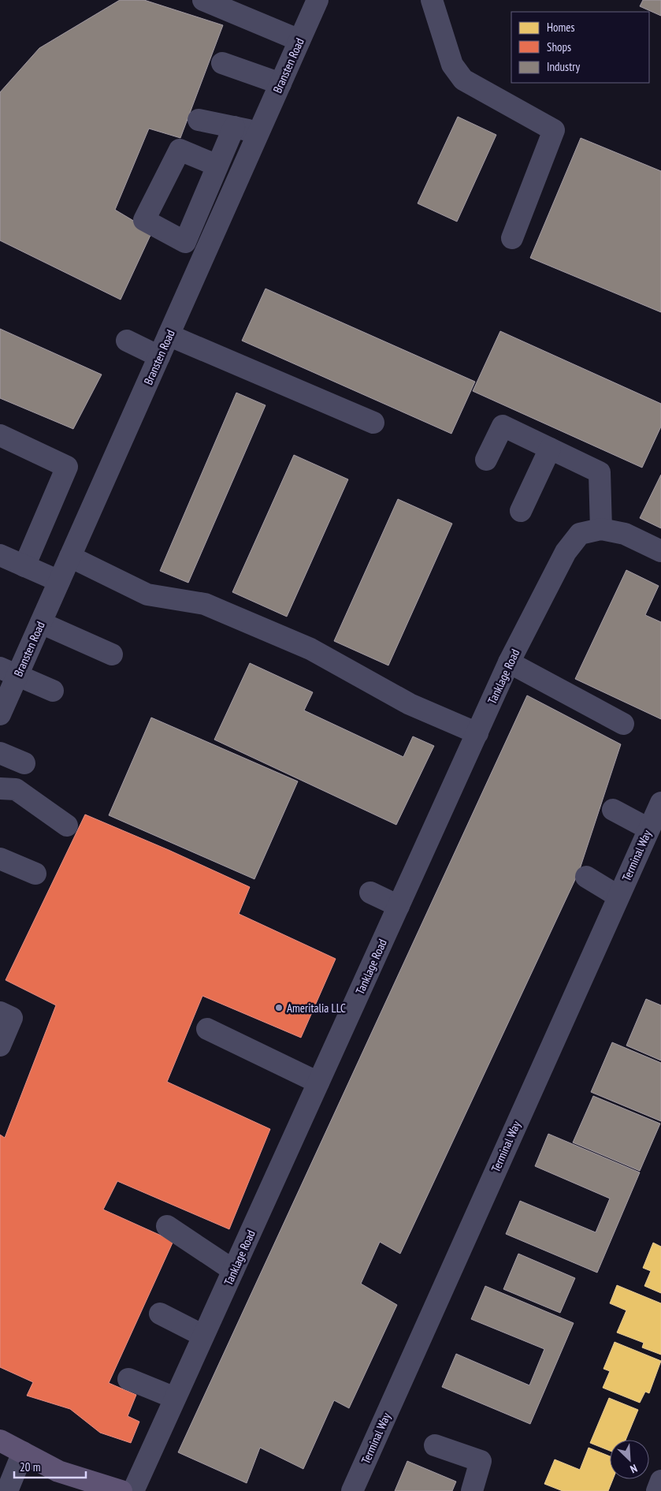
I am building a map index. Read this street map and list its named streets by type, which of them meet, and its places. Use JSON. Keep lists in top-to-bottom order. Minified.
{"streets":{"street":["Bransten Road","Tanklage Road","Terminal Way"]},"places":["Ameritalia LLC"],"legend":["Homes","Shops","Industry"],"scale_bar":"20 m","north":"bottom right"}
